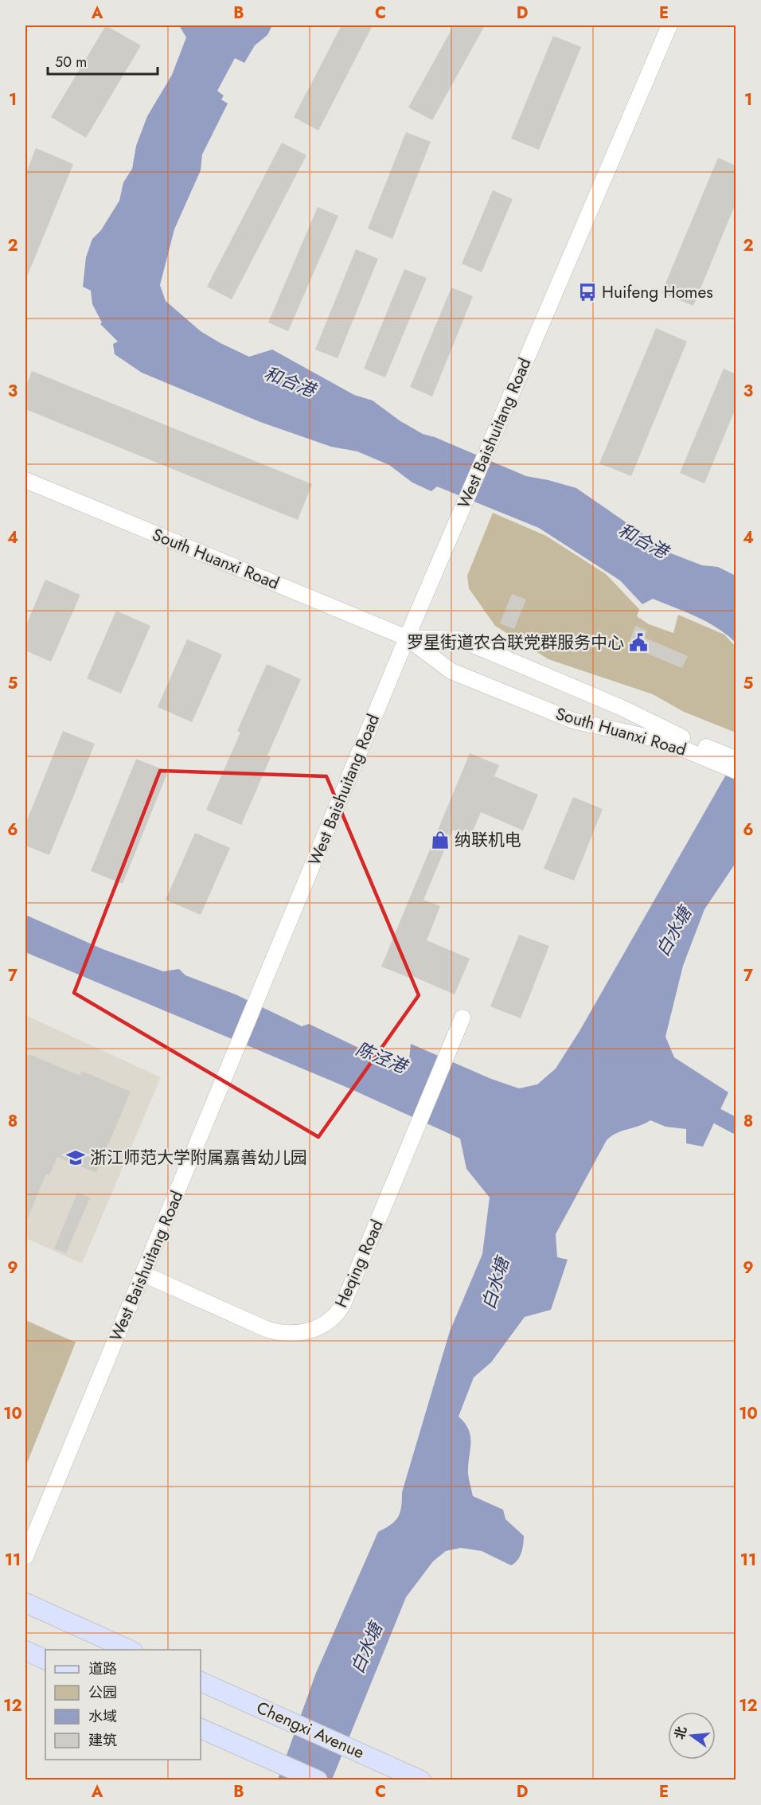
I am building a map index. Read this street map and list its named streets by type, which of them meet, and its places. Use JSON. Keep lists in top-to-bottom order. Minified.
{"streets":{"main road":["Chengxi Avenue"],"street":["West Baishuitang Road","South Huanxi Road","Heqing Road"]},"crossings":[["West Baishuitang Road","South Huanxi Road"],["West Baishuitang Road","Heqing Road"]],"water":["和合港","白水塘","陈泾港"],"places":{"bus stop":["Huifeng Homes"],"public building":["罗星街道农合联党群服务中心"],"shop":["纳联机电"],"school or university":["浙江师范大学附属嘉善幼儿园"]},"legend":["道路","公园","水域","建筑"],"scale_bar":"50 m","north":"left","grid":{"columns":["A","B","C","D","E"],"rows":["1","2","3","4","5","6","7","8","9","10","11","12"]}}
